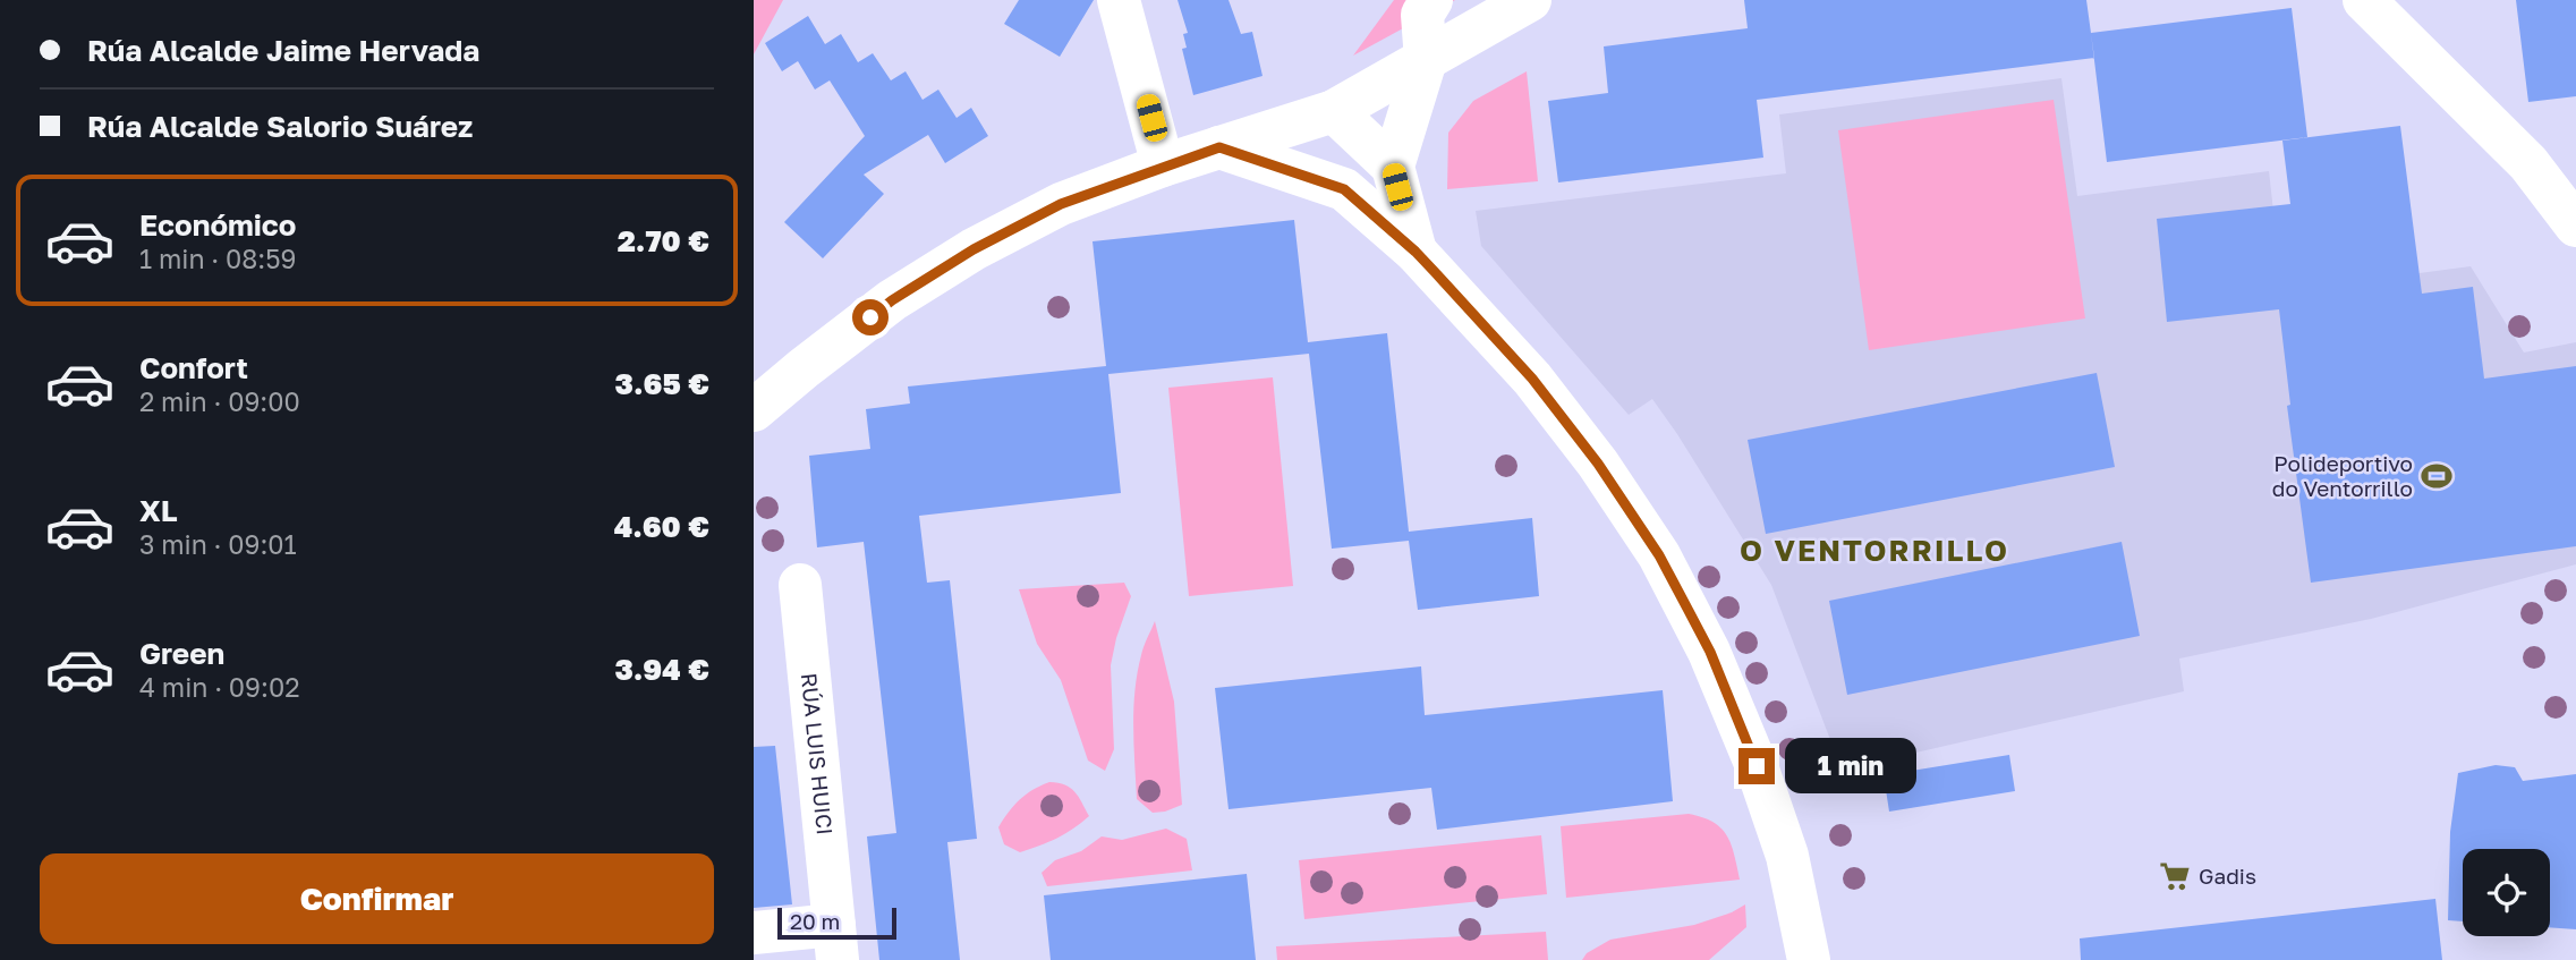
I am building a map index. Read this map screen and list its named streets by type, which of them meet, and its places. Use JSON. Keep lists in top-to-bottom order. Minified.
{"streets":{"street":["RÚA LUIS HUICI"]},"districts":["O VENTORRILLO"],"places":{"sports":["Polideportivo do Ventorrillo"],"supermarket":["Gadis"]},"scale_bar":"20 m","page":{"banner":["Rúa Alcalde Jaime Hervada","Rúa Alcalde Salorio Suárez"],"list":[{"name":"Económico","note":"1 min · 08:59","value":"2.70 €"},{"name":"Confort","note":"2 min · 09:00","value":"3.65 €"},{"name":"XL","note":"3 min · 09:01","value":"4.60 €"},{"name":"Green","note":"4 min · 09:02","value":"3.94 €"}],"bubble":"1 min","buttons":"Confirmar","scale":"20 m"}}
